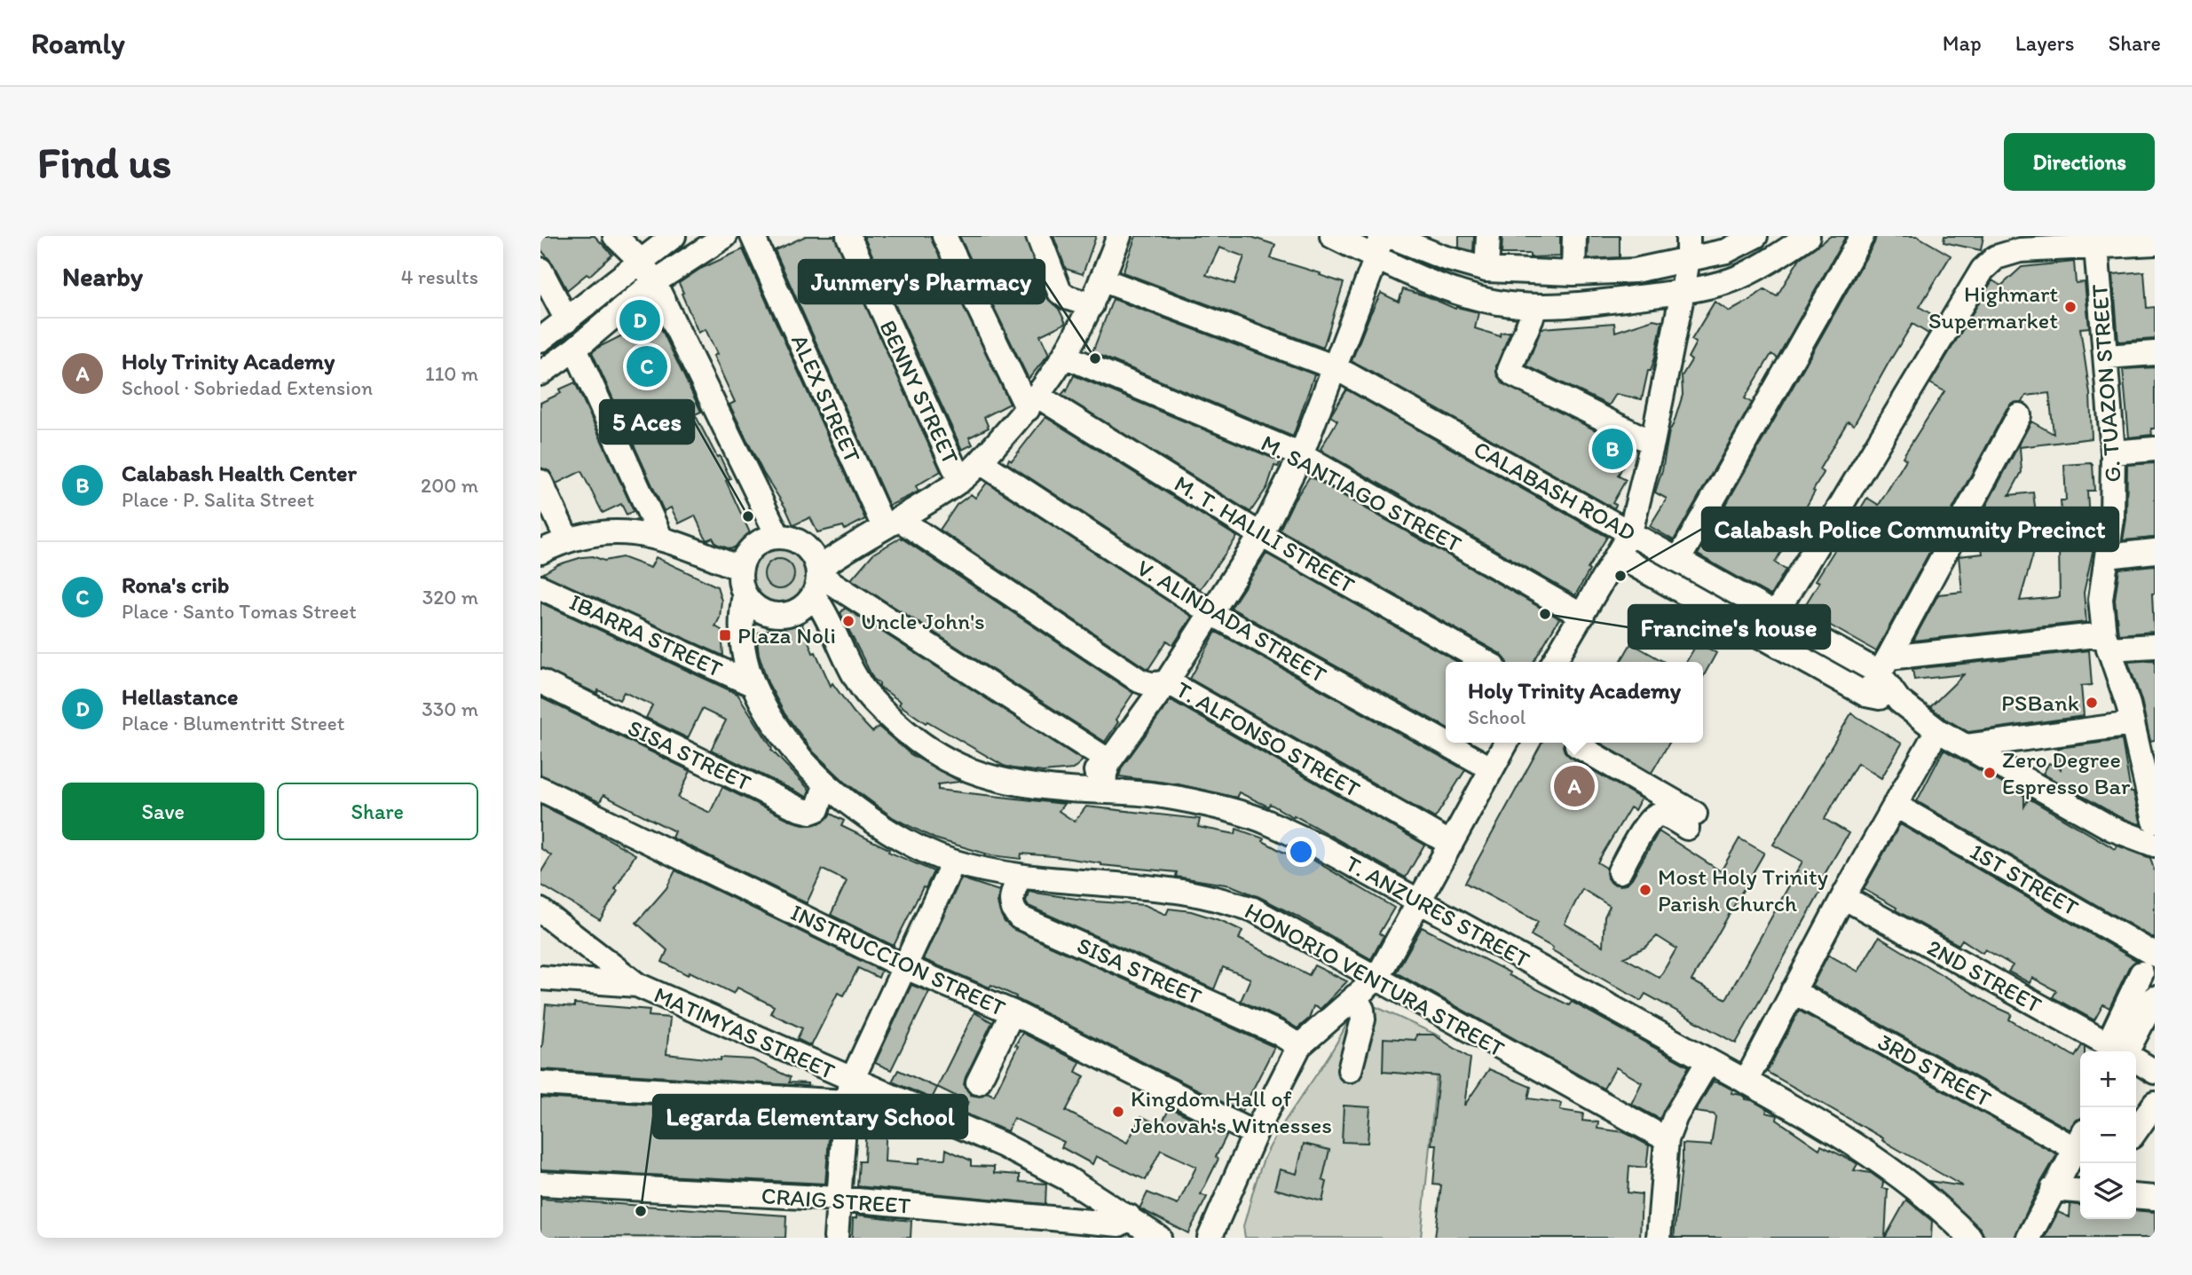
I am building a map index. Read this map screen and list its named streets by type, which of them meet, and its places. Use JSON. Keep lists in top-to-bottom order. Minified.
{"streets":{"street":["G. TUAZON STREET","BENNY STREET","ALEX STREET","CALABASH ROAD","M. SANTIAGO STREET","M. T. HALILI STREET","V. ALINDADA STREET","IBARRA STREET","T. ALFONSO STREET","SISA STREET","1ST STREET","T. ANZURES STREET","INSTRUCCION STREET","2ND STREET","HONORIO VENTURA STREET","MATIMYAS STREET","3RD STREET","CRAIG STREET"]},"crossings":[["ALEX STREET","T. ALFONSO STREET"],["IBARRA STREET","HONORIO VENTURA STREET"],["SISA STREET","HONORIO VENTURA STREET"],["T. ANZURES STREET","HONORIO VENTURA STREET"],["MATIMYAS STREET","CRAIG STREET"]],"places":{"other":["Highmart Supermarket","Junmery's Pharmacy","5 Aces","Calabash Police Community Precinct","Francine's house","Uncle John's","PSBank","Zero Degree Espresso Bar","Most Holy Trinity Parish Church","Kingdom Hall of Jehovah's Witnesses","Legarda Elementary School"],"transit":["Plaza Noli"]},"page":{"header":"Roamly","nav":["Map","Layers","Share"],"buttons":["Directions",["Save","Share"]],"title":"Find us","heading":["Nearby","4 results"],"pins":["D","C","B","A"],"list":[{"mark":"A","name":"Holy Trinity Academy","note":"School · Sobriedad Extension","value":"110 m"},{"mark":"B","name":"Calabash Health Center","note":"Place · P. Salita Street","value":"200 m"},{"mark":"C","name":"Rona's crib","note":"Place · Santo Tomas Street","value":"320 m"},{"mark":"D","name":"Hellastance","note":"Place · Blumentritt Street","value":"330 m"}],"popup":["Holy Trinity Academy","School"],"map_buttons":["+","−"]}}
